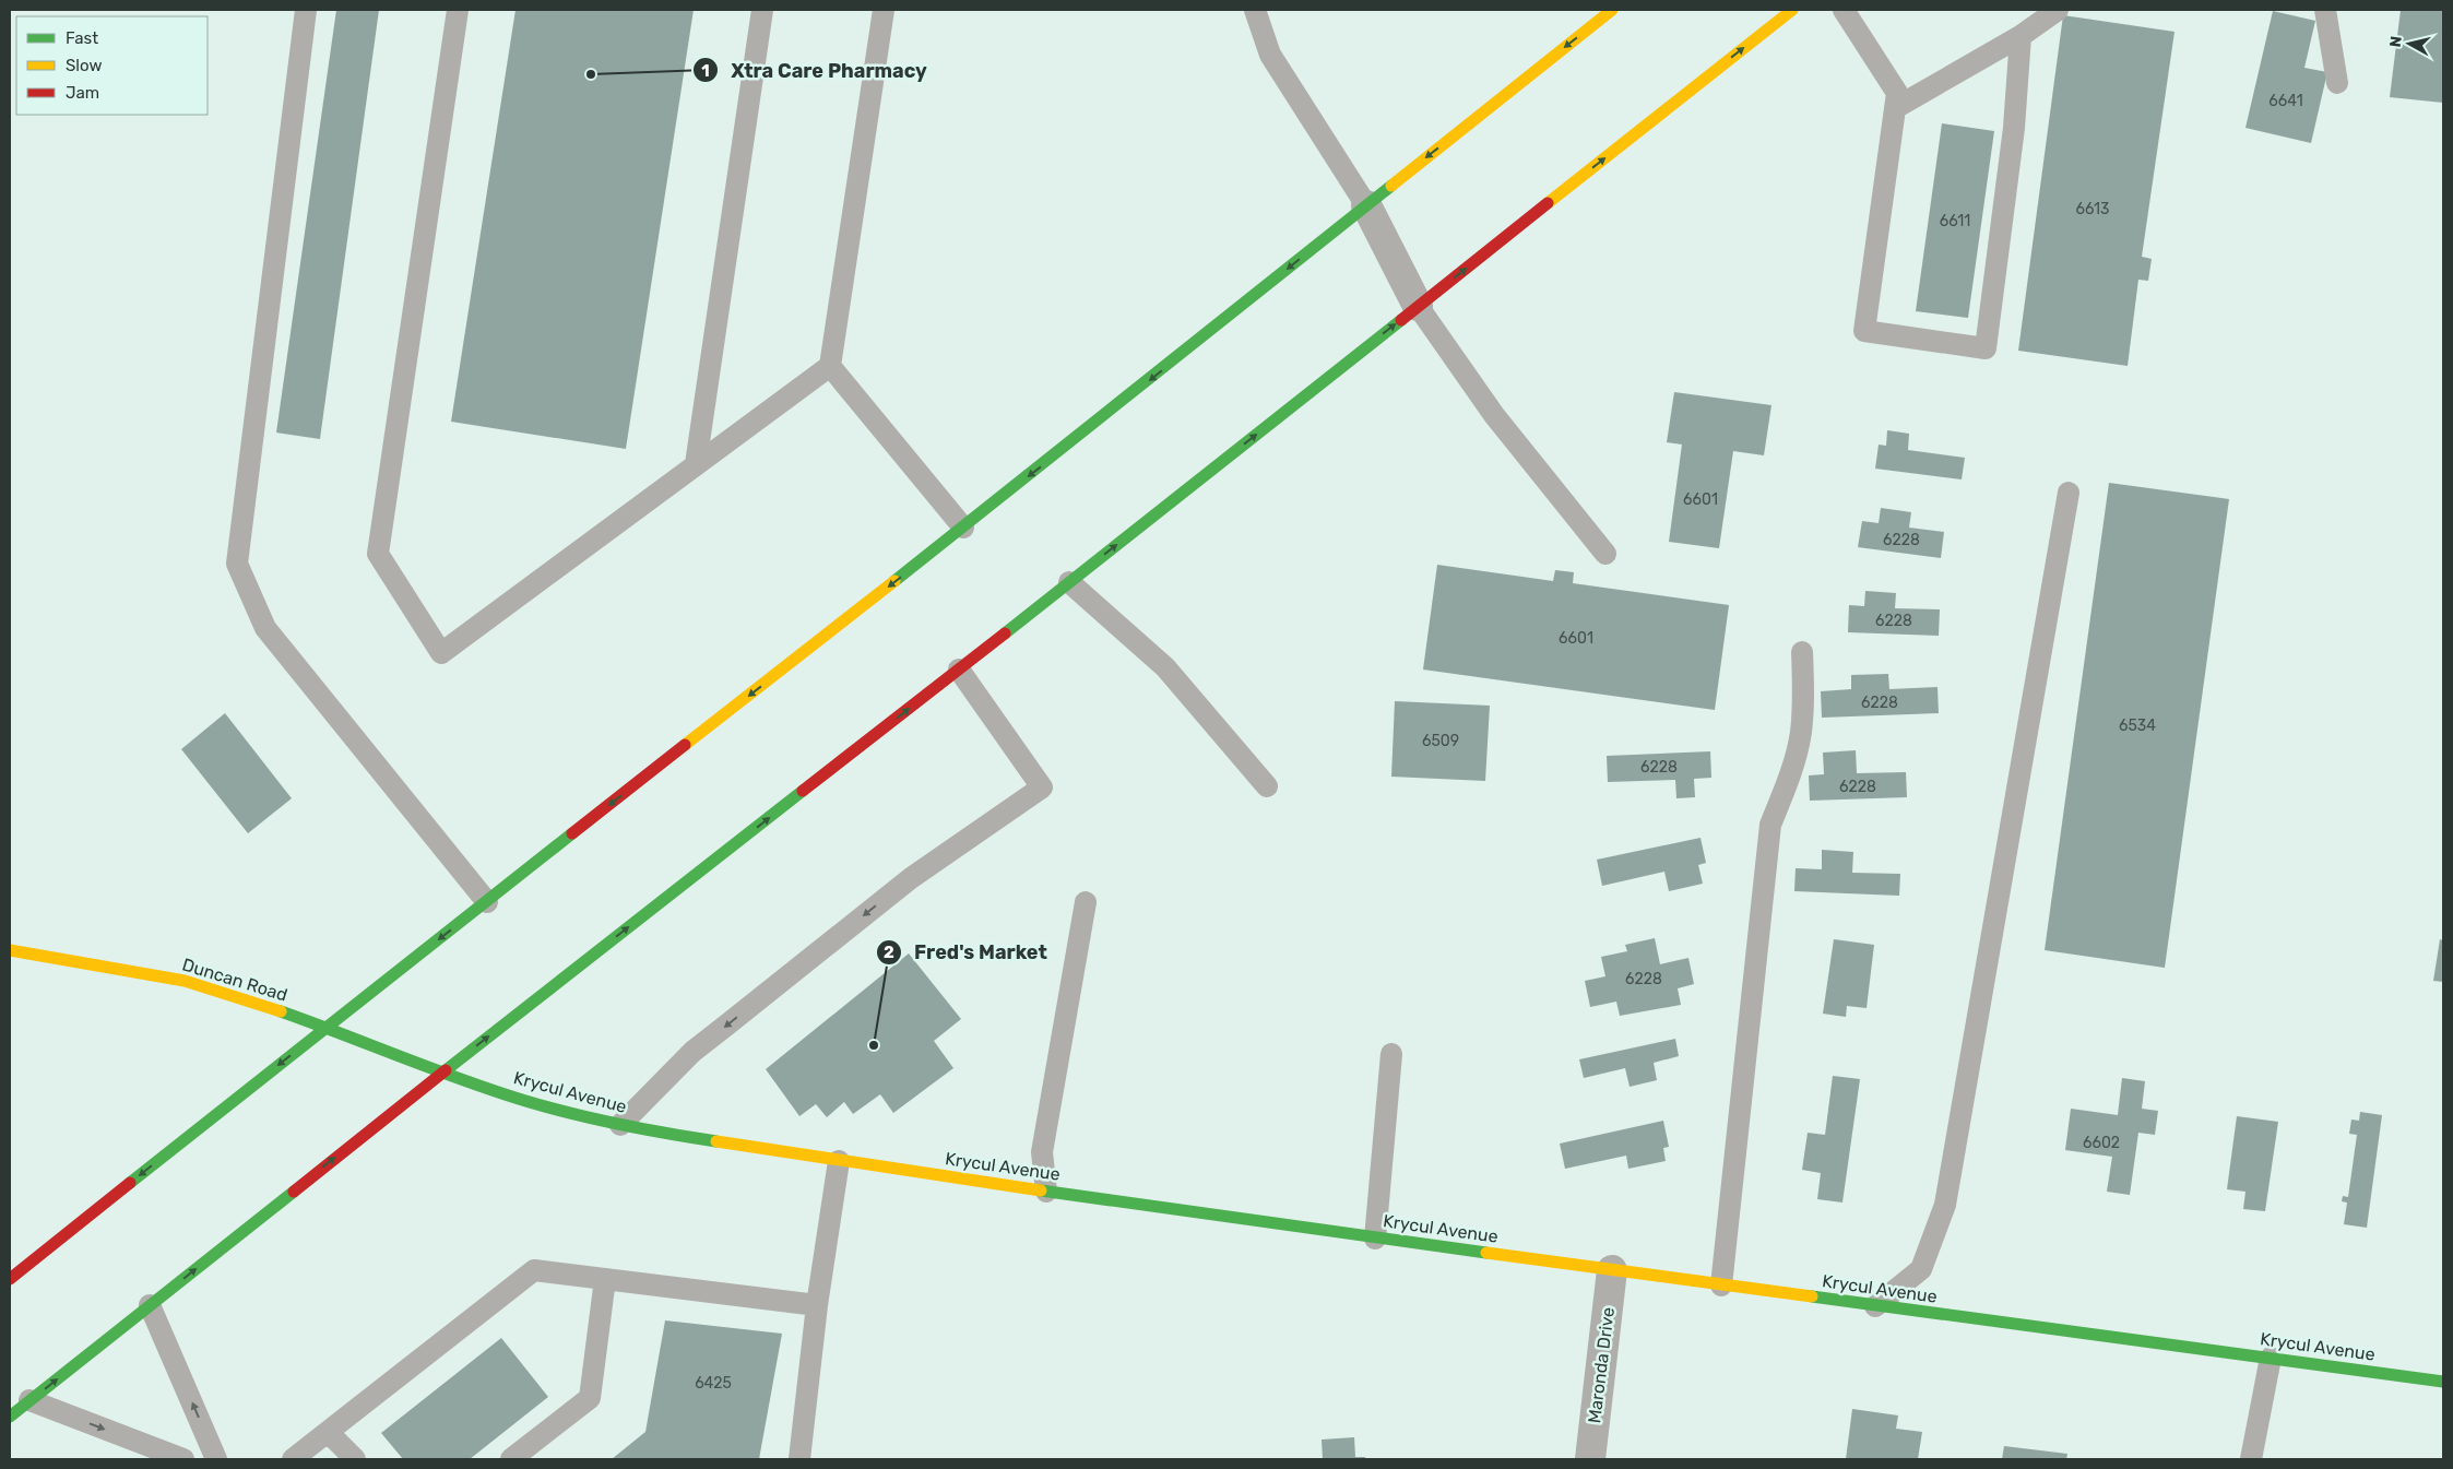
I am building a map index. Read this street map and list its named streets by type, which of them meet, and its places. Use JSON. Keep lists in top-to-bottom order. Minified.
{"streets":{"main road":["Duncan Road","Krycul Avenue"],"street":["Maronda Drive"]},"crossings":[["Duncan Road","Krycul Avenue"],["Krycul Avenue","Maronda Drive"]],"places":["Xtra Care Pharmacy","Fred's Market"],"house_numbers":["6641","6613","6611","6601","6228","6228","6601","6228","6534","6509","6228","6228","6228","6602","6425"],"legend":["Fast","Slow","Jam"],"north":"left"}
